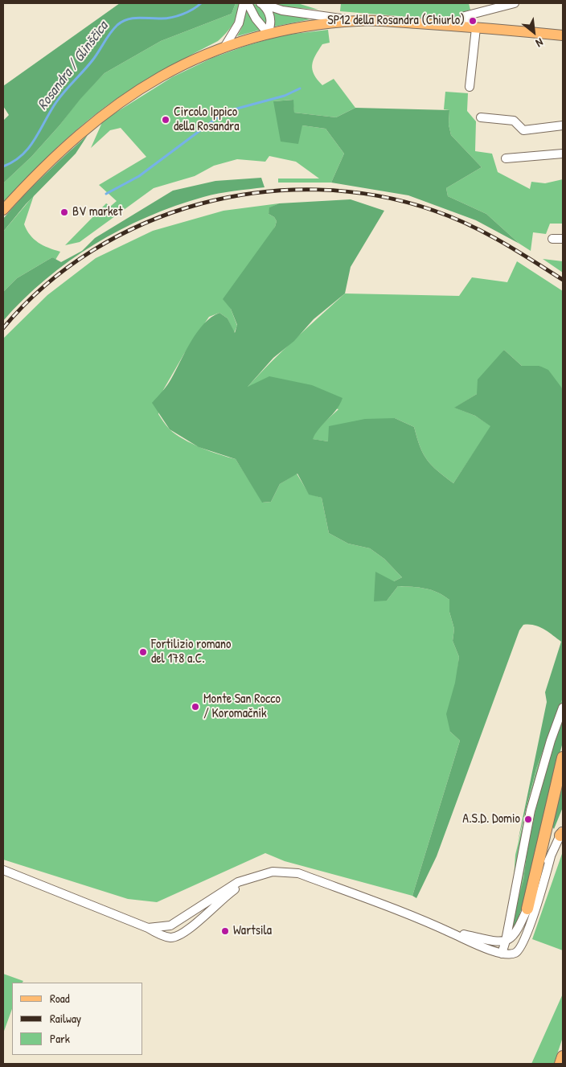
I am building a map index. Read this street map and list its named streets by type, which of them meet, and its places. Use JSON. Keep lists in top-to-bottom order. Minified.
{"water":["Rosandra / Glinščica"],"places":["SP12 della Rosandra (Chiurlo)","Circolo Ippico della Rosandra","BV market","Fortilizio romano del 178 a.C.","Monte San Rocco / Koromačnik","A.S.D. Domio","Wartsila"],"legend":["Road","Railway","Park"],"north":"bottom right"}
